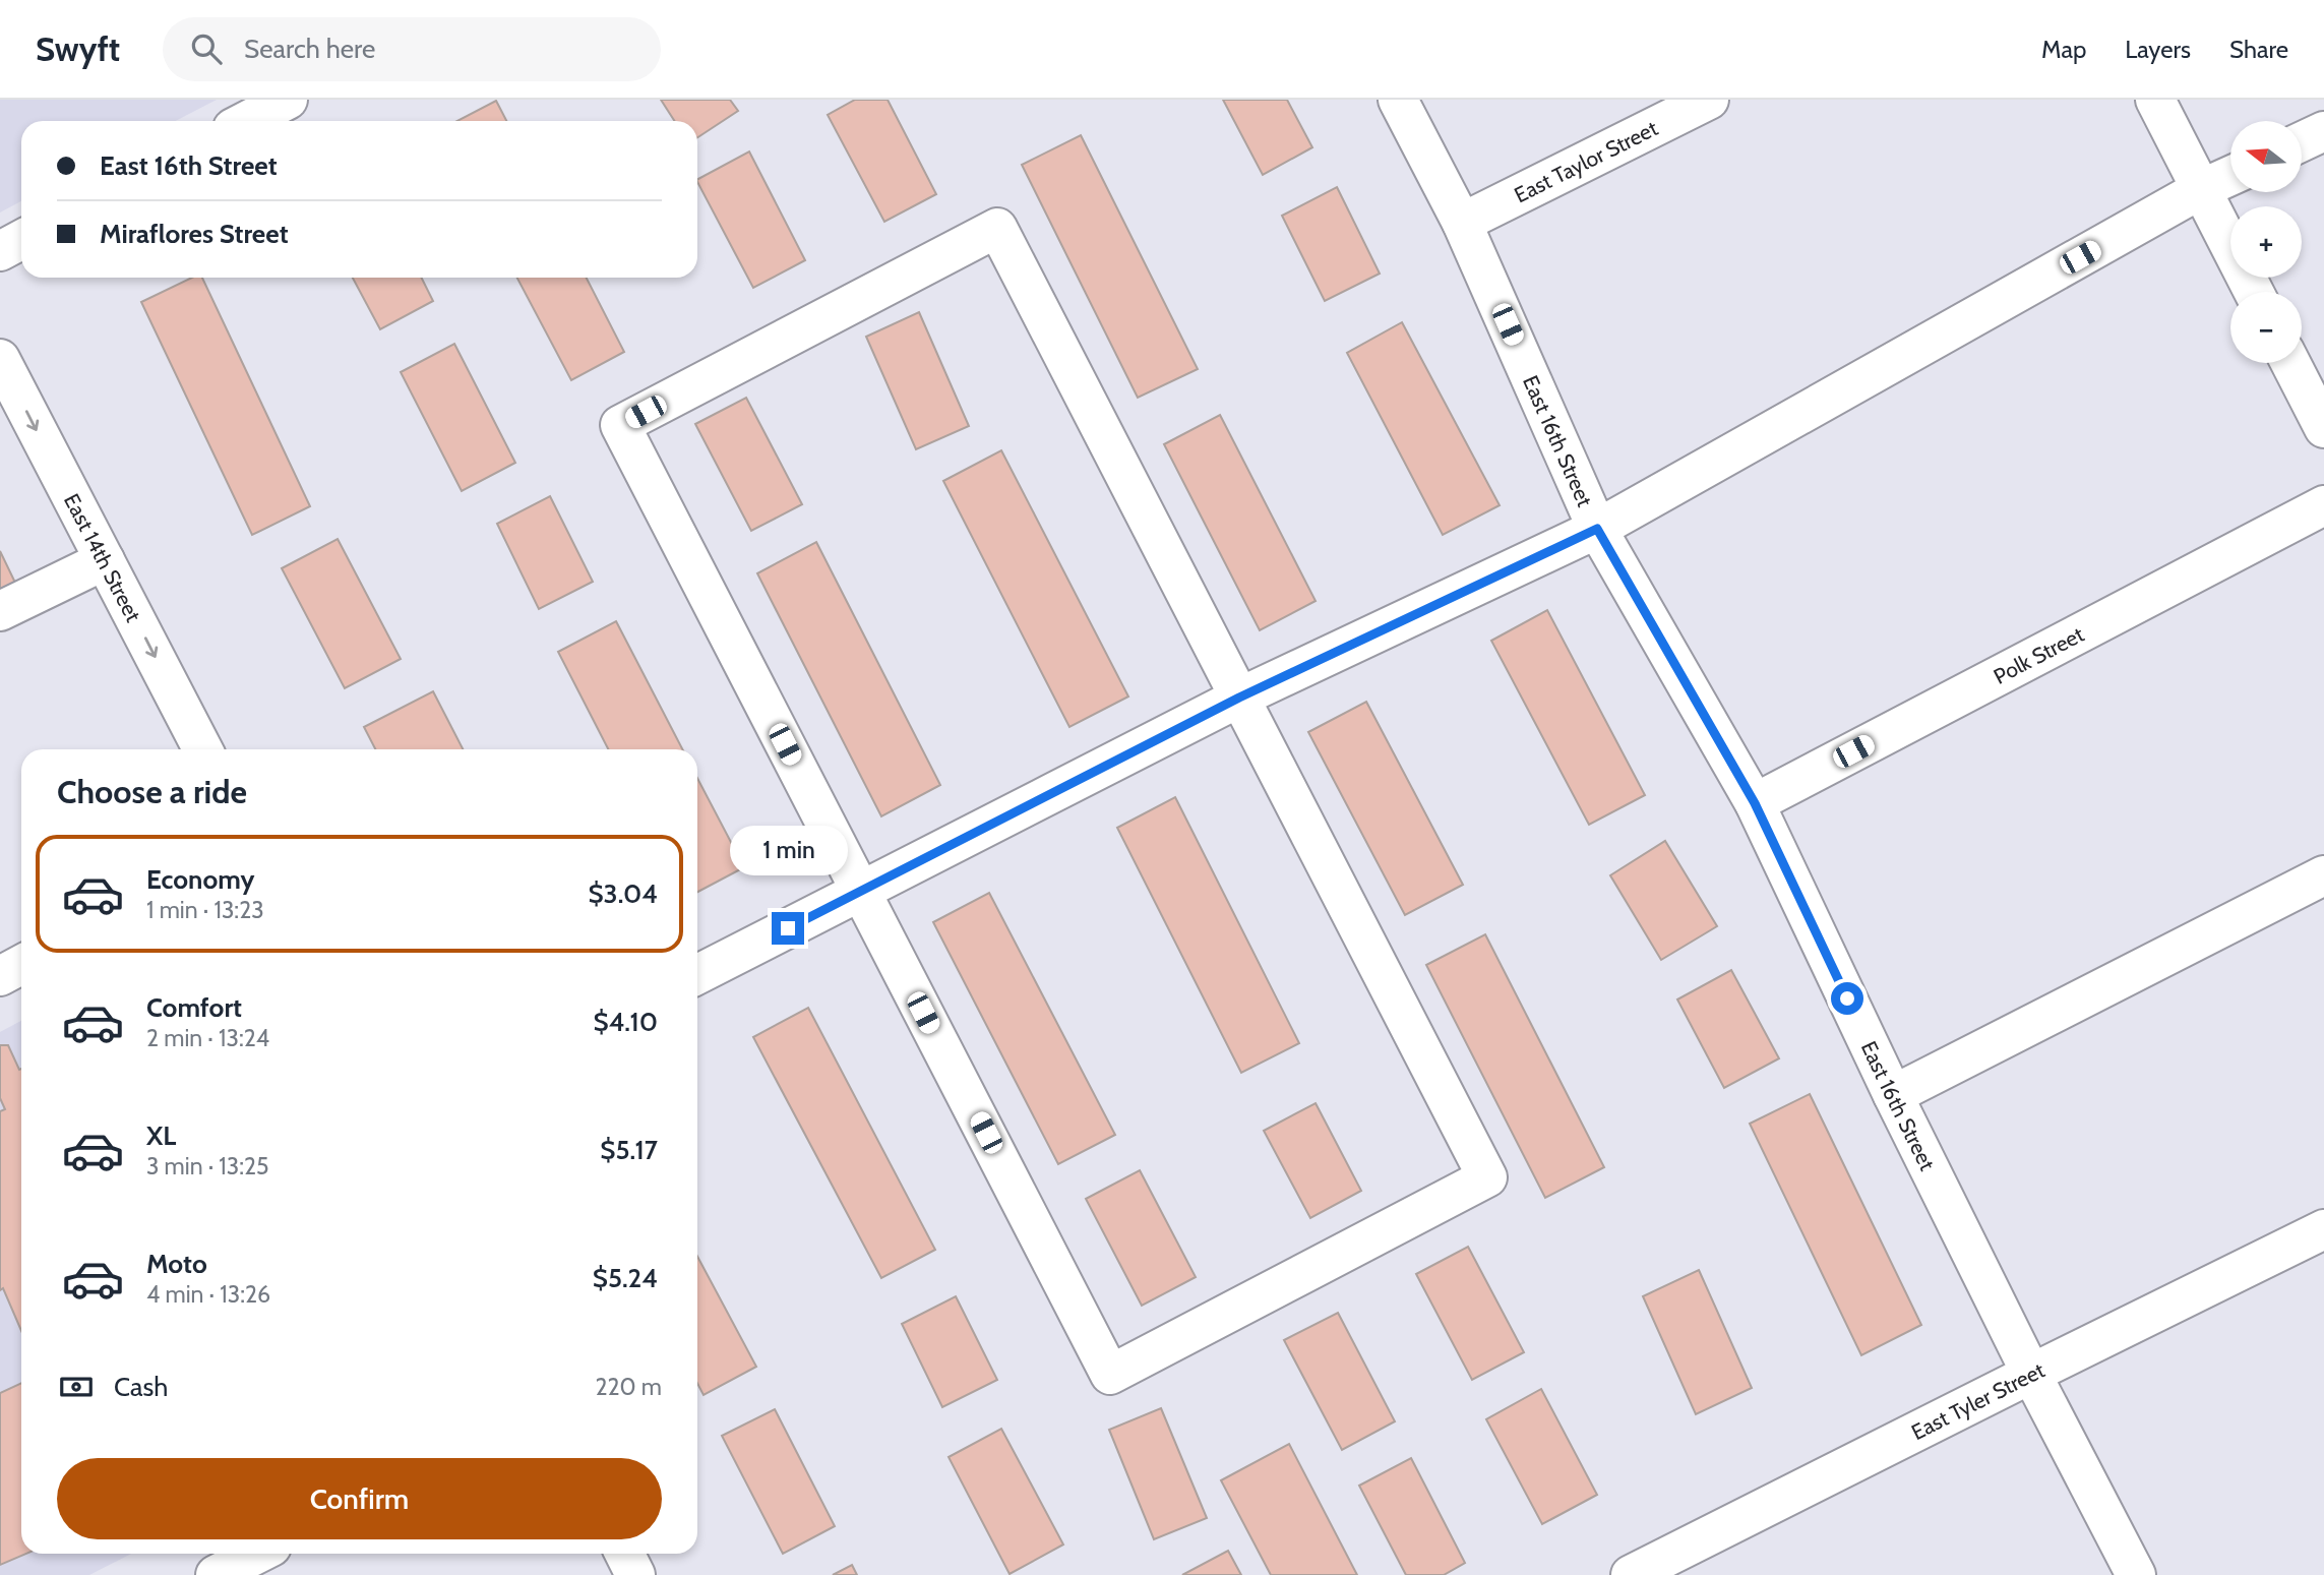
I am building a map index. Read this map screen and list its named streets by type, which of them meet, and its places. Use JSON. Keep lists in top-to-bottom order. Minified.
{"streets":{"street":["East Taylor Street","East 16th Street","East 14th Street","Polk Street","East Tyler Street"]},"crossings":[["East Taylor Street","East 16th Street"],["East 16th Street","Polk Street"],["East 16th Street","East Tyler Street"]],"one_way":["East 14th Street"],"north":"left","page":{"header":"Swyft","search":"Search here","nav":["Map","Layers","Share"],"map_buttons":["+","−"],"banner":["East 16th Street","Miraflores Street"],"heading":"Choose a ride","bubble":"1 min","list":[{"name":"Economy","note":"1 min · 13:23","value":"$3.04"},{"name":"Comfort","note":"2 min · 13:24","value":"$4.10"},{"name":"XL","note":"3 min · 13:25","value":"$5.17"},{"name":"Moto","note":"4 min · 13:26","value":"$5.24"}],"pay":["Cash","220 m"],"buttons":"Confirm"}}
